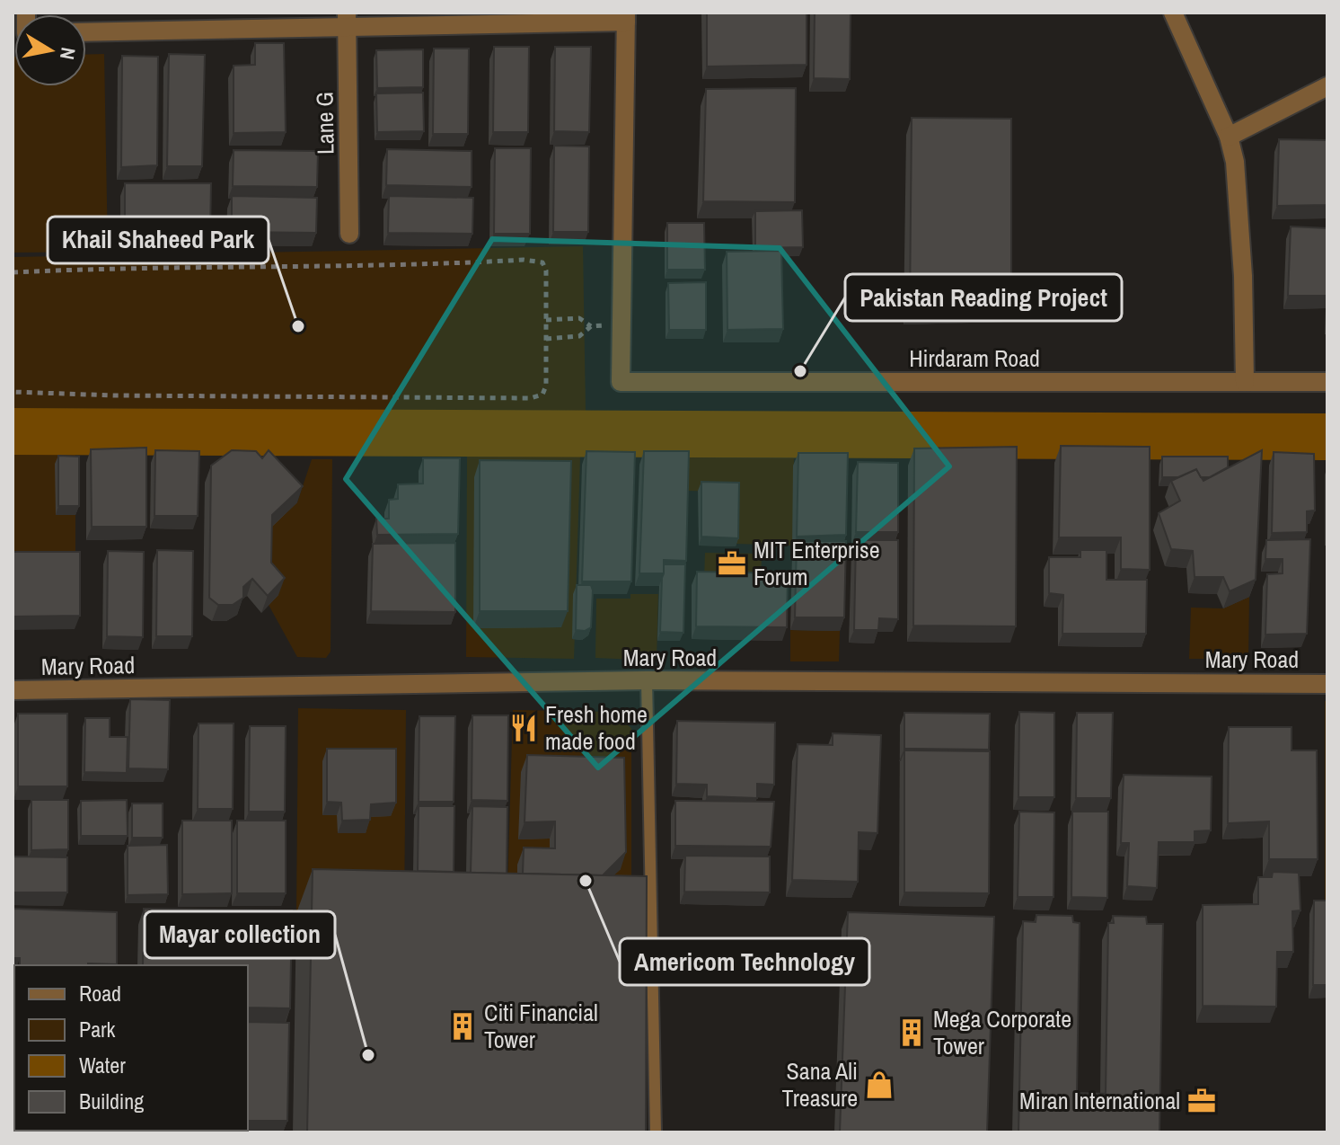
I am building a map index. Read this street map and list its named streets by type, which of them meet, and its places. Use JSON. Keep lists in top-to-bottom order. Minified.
{"streets":{"street":["Lane G","Hirdaram Road","Mary Road"]},"places":{"other":["Khail Shaheed Park","Pakistan Reading Project","Americom Technology","Mayar collection"],"office":["MIT Enterprise Forum","Miran International"],"restaurant":["Fresh home made food"],"building":["Citi Financial Tower","Mega Corporate Tower"],"shop":["Sana Ali Treasure"]},"legend":["Road","Park","Water","Building"],"north":"right"}
